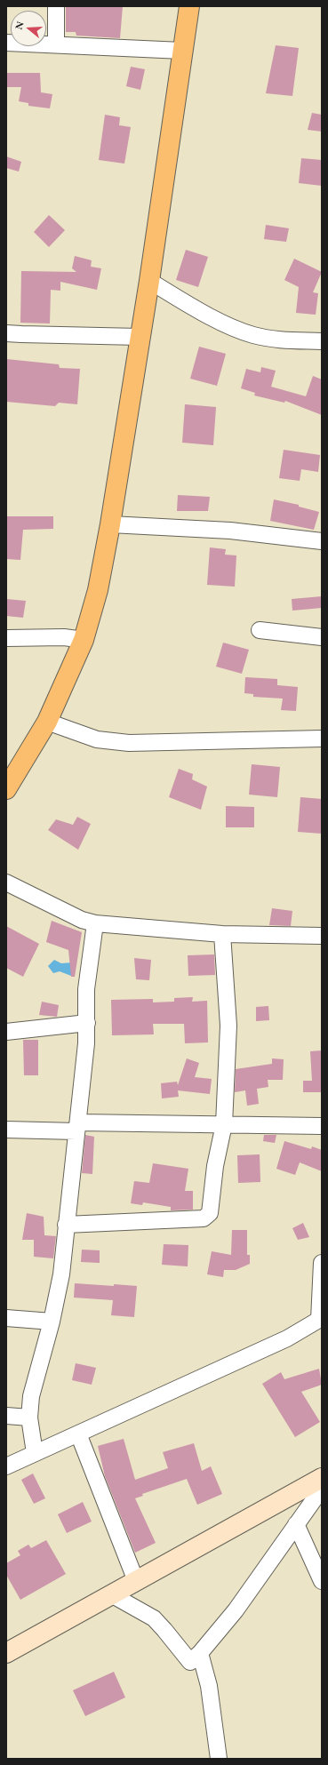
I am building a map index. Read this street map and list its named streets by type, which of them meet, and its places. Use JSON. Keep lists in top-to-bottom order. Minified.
{"north":"left"}
